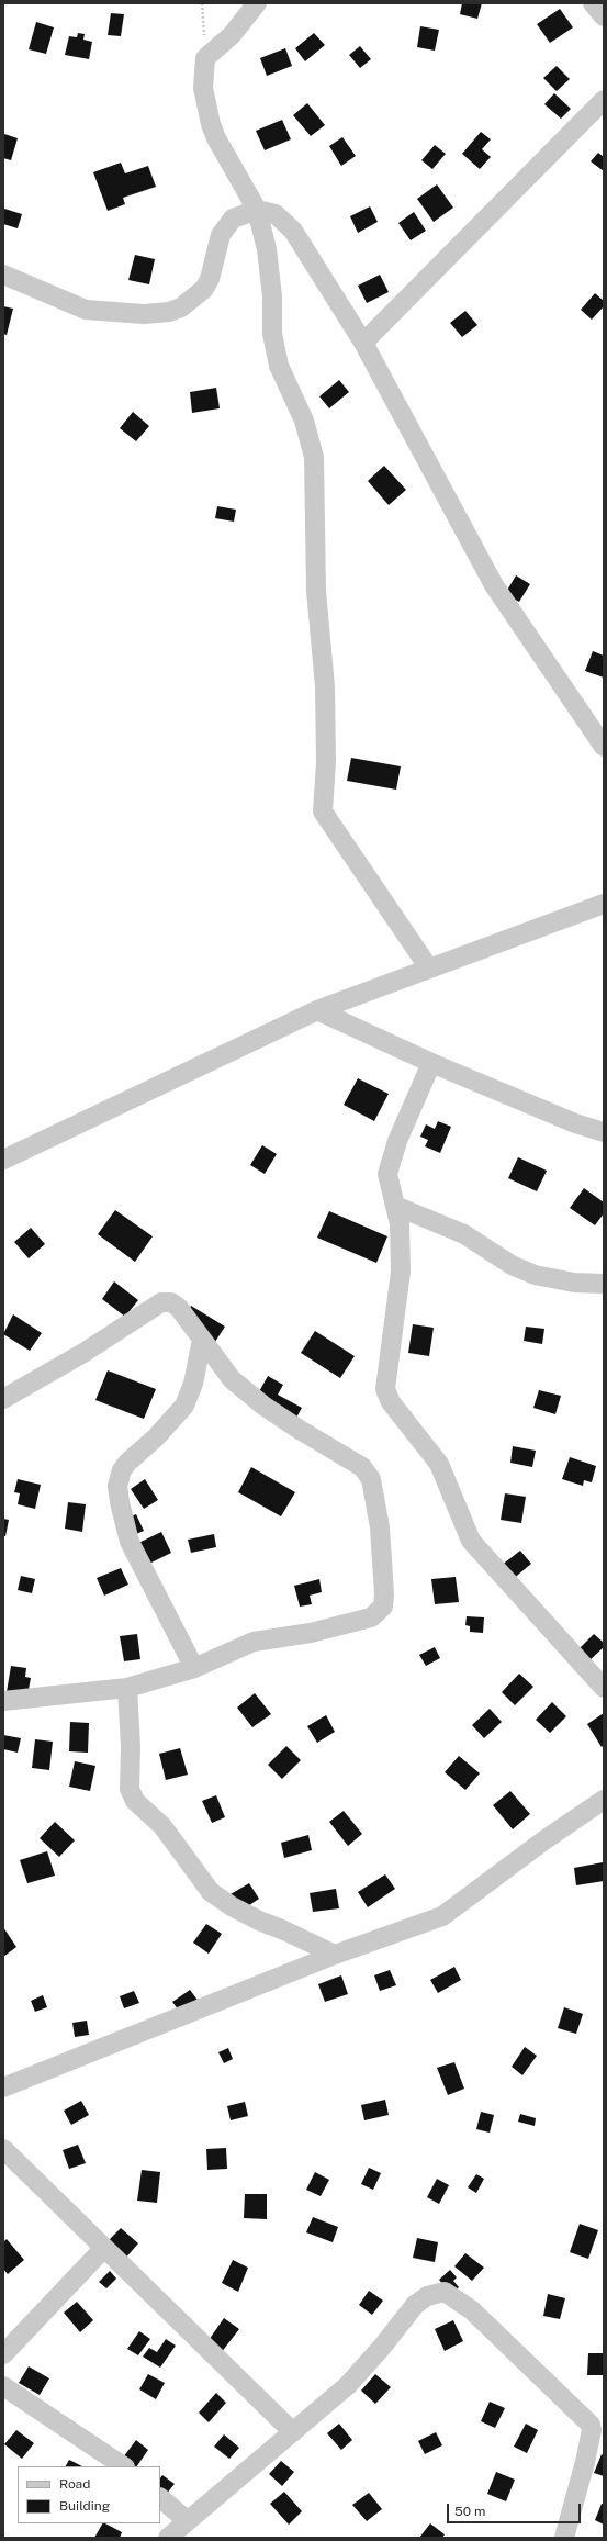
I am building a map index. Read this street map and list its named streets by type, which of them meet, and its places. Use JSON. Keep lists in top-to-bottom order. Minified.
{"legend":["Road","Building"],"scale_bar":"50 m"}
